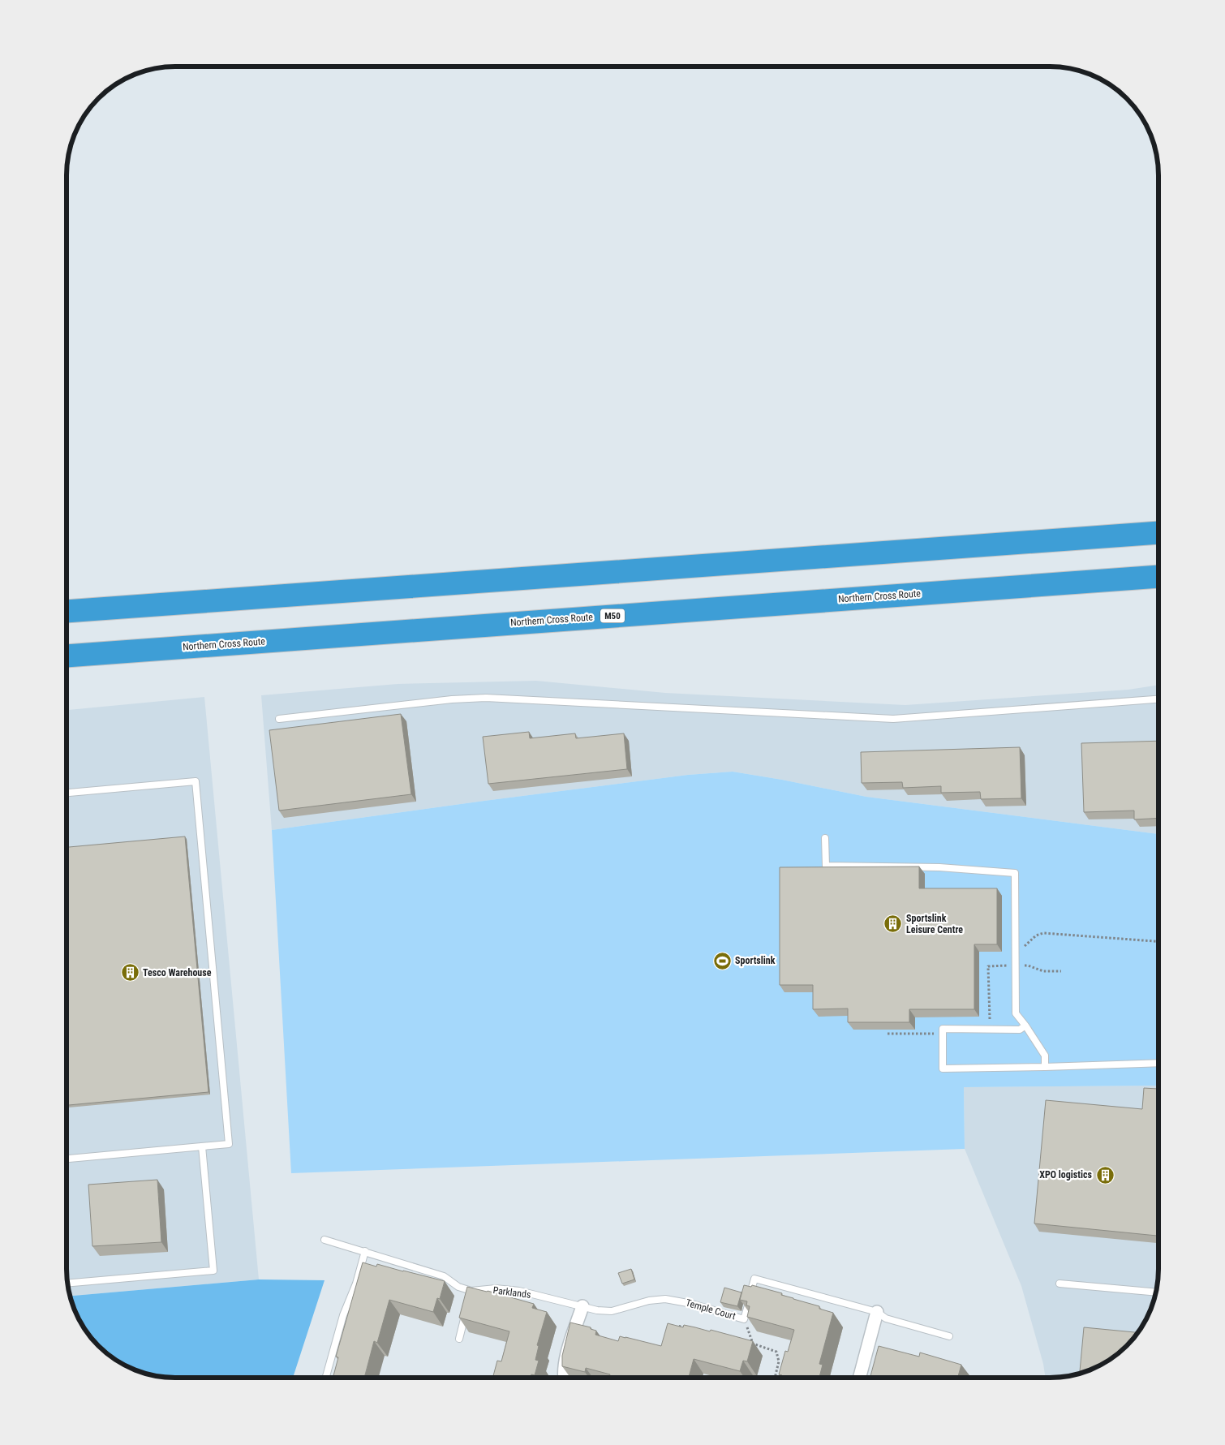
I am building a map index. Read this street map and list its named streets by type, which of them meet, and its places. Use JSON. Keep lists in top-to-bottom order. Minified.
{"streets":{"highway":["Northern Cross Route","M50"],"lane":["Parklands","Temple Court"]},"crossings":[["Parklands","Temple Court"]],"places":{"building":["Sportslink Leisure Centre","Tesco Warehouse","XPO logistics"],"sports":["Sportslink"]}}
